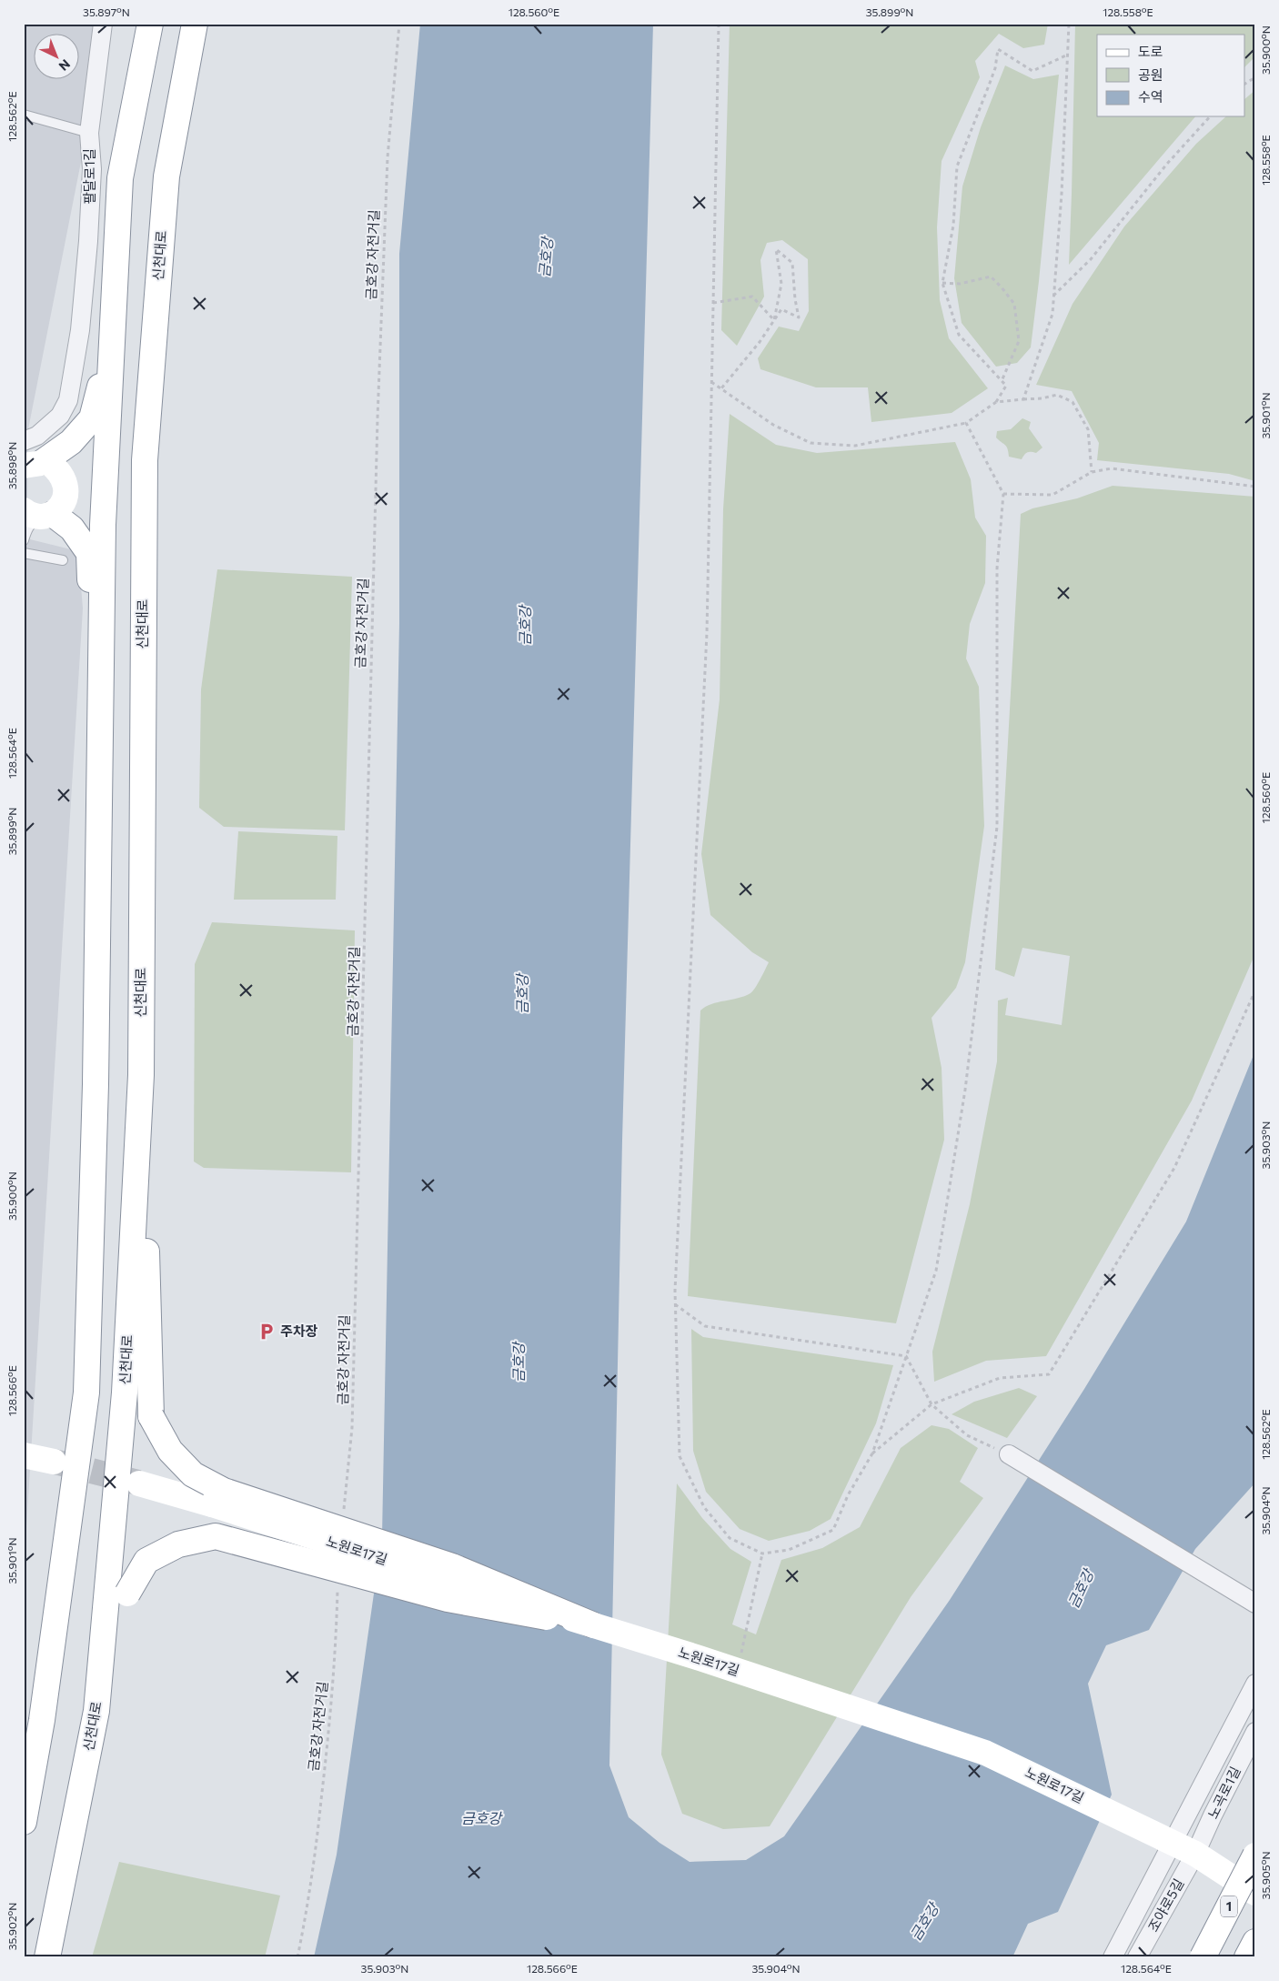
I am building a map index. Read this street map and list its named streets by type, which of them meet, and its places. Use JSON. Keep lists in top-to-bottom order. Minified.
{"streets":{"main road":["신천대로","노원로17길","1"],"street":["팔달로1길","노곡로1길","조야로5길"],"path":["금호강 자전거길"]},"crossings":[["노원로17길","노곡로1길"],["노원로17길","조야로5길"],["노곡로1길","조야로5길"]],"water":["금호강"],"places":{"parking":["주차장"]},"legend":["도로","공원","수역"],"north":"bottom right","coordinates":["35.897°N","128.560°E","35.899°N","128.558°E","35.900°N","128.562°E","35.901°N","35.898°N","128.564°E","35.903°N","128.566°E","35.904°N","35.905°N","35.902°N"]}
